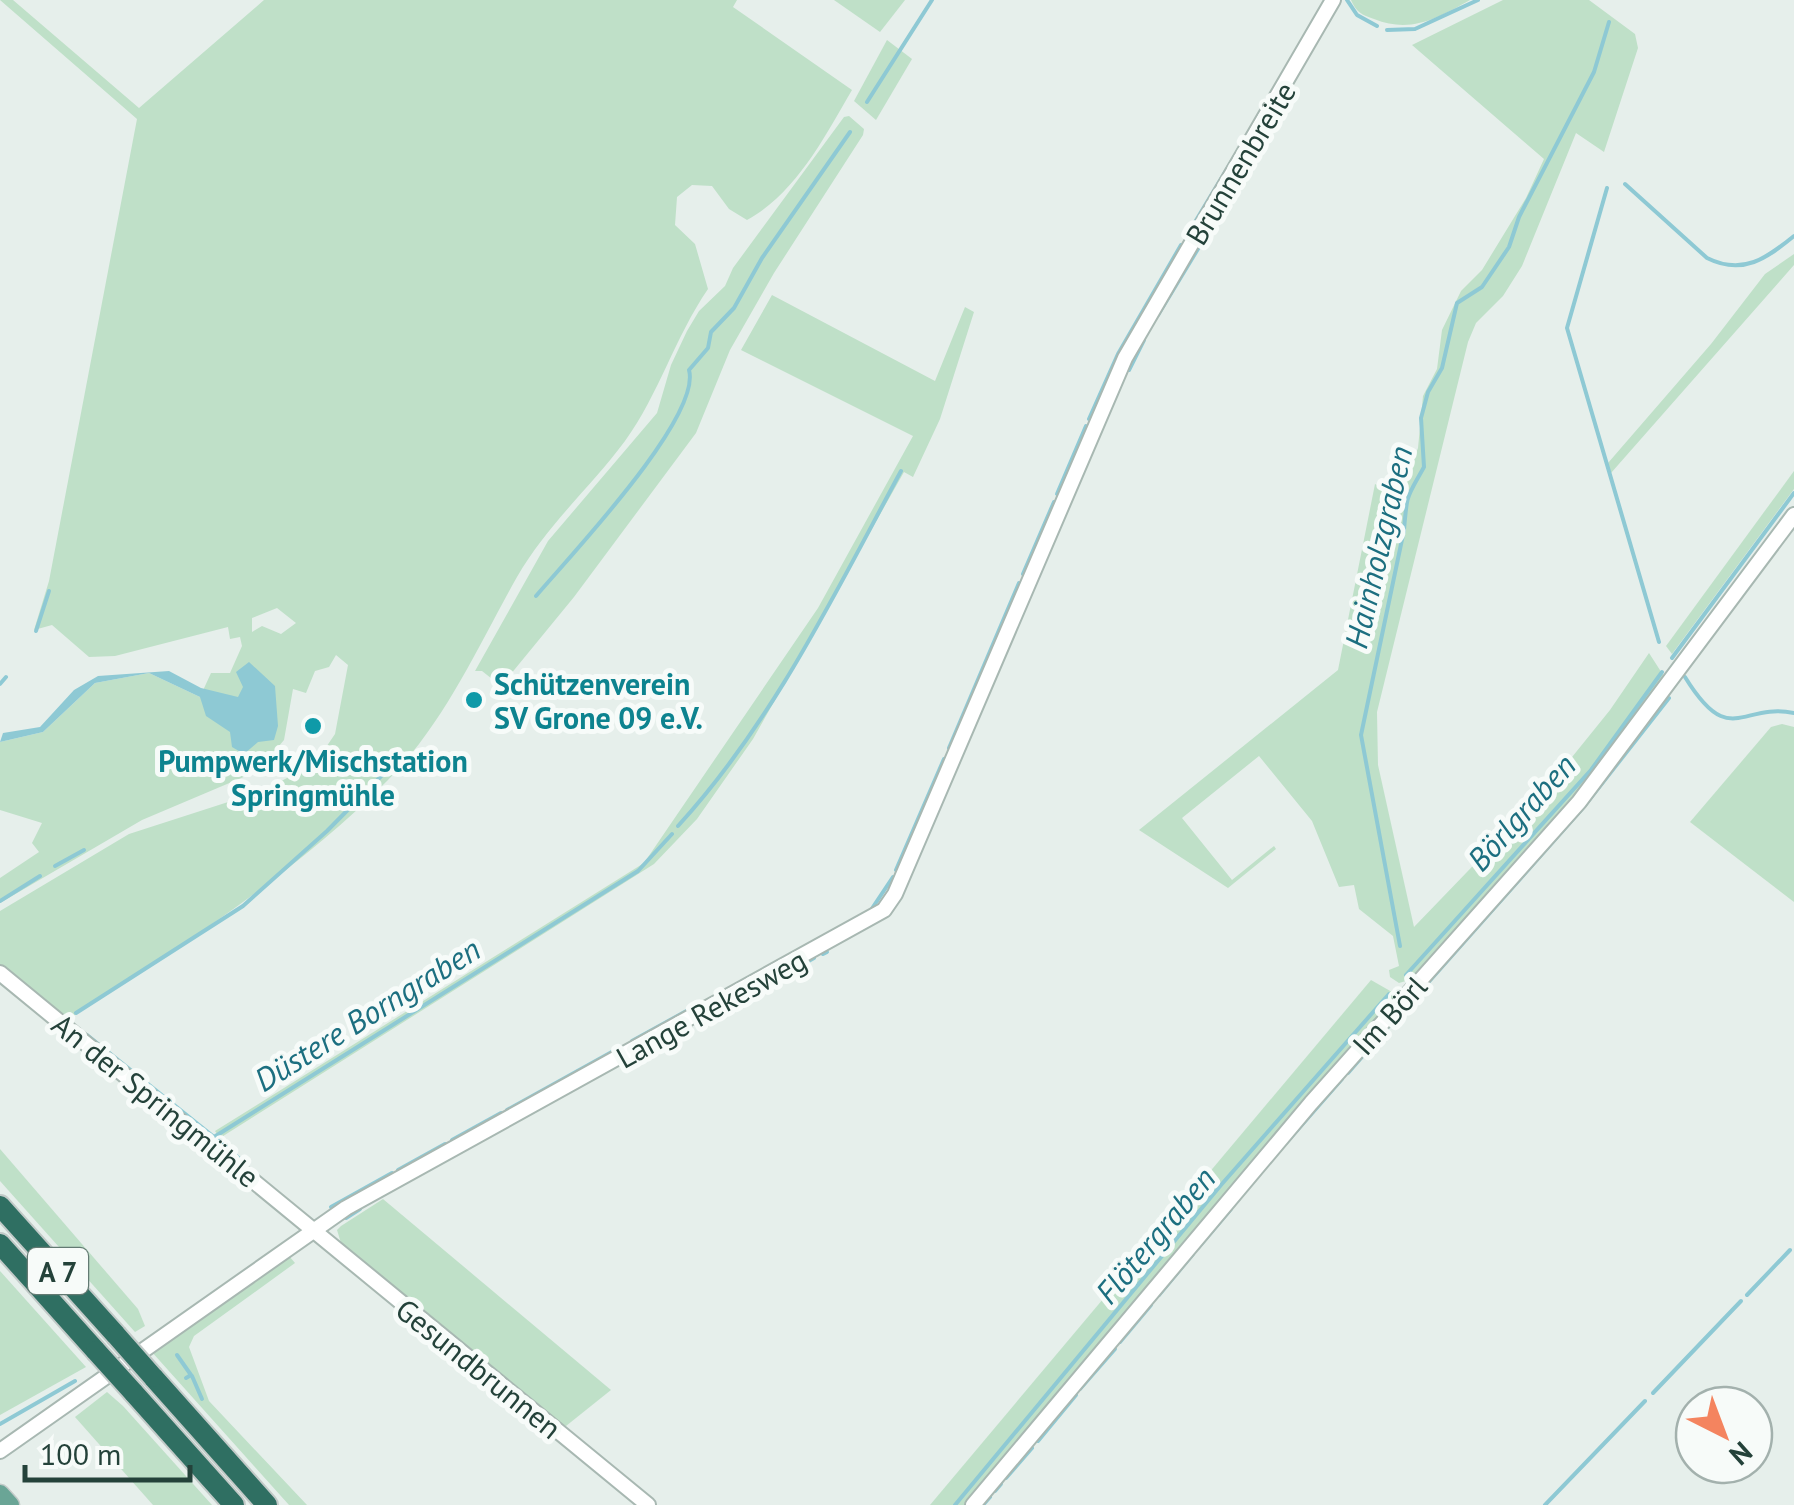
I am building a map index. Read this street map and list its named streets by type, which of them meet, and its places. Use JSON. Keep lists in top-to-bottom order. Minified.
{"streets":{"highway":["A 7"],"street":["Brunnenbreite","Lange Rekesweg","Im Börl","An der Springmühle","Gesundbrunnen"]},"crossings":[["Brunnenbreite","Lange Rekesweg"],["Lange Rekesweg","An der Springmühle"],["Lange Rekesweg","Gesundbrunnen"],["An der Springmühle","Gesundbrunnen"]],"water":["Hainholzgraben","Börlgraben","Düstere Borngraben","Flötergraben"],"places":["Schützenverein SV Grone 09 e.V.","Pumpwerk/Mischstation Springmühle"],"scale_bar":"100 m","north":"bottom right"}
